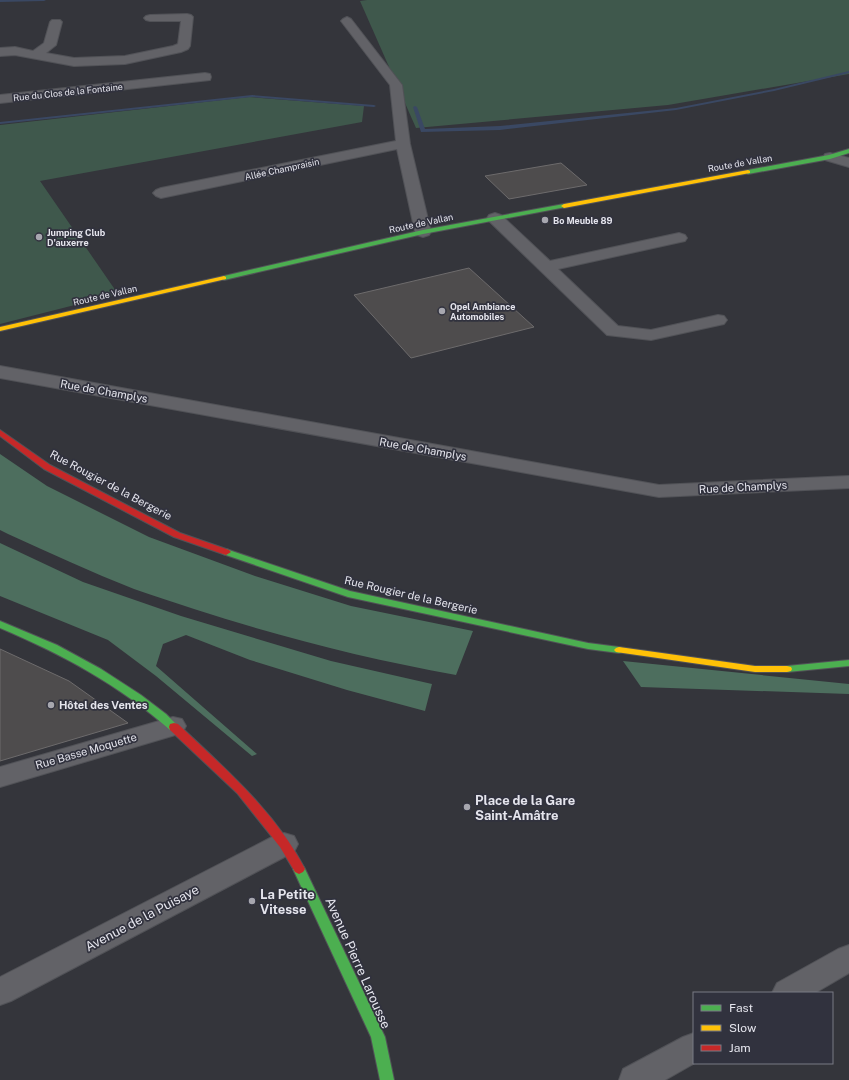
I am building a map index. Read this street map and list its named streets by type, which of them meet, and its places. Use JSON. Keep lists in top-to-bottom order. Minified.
{"streets":{"main road":["Route de Vallan","Rue Rougier de la Bergerie","Avenue Pierre Larousse"],"street":["Rue du Clos de la Fontaine","Allée Champraisin","Rue de Champlys","Rue Basse Moquette","Avenue de la Puisaye"]},"crossings":[["Rue Basse Moquette","Avenue Pierre Larousse"],["Avenue de la Puisaye","Avenue Pierre Larousse"]],"places":["Bo Meuble 89","Jumping Club D'auxerre","Opel Ambiance Automobiles","Hôtel des Ventes","Place de la Gare Saint-Amâtre","La Petite Vitesse"],"legend":["Fast","Slow","Jam"]}
